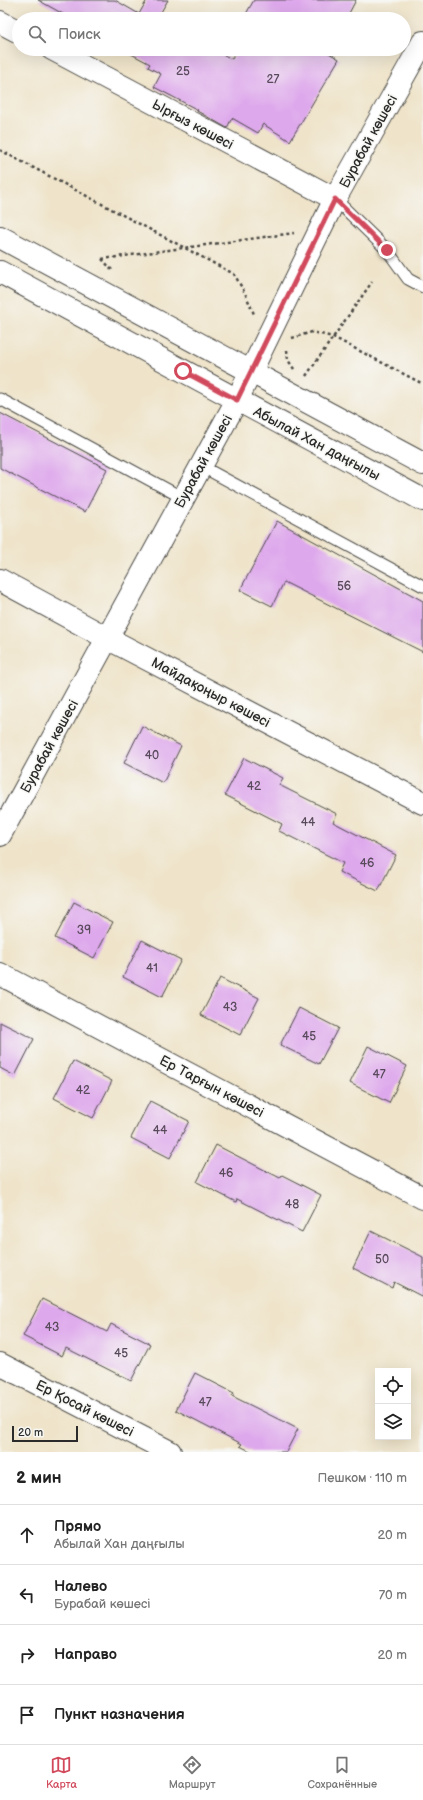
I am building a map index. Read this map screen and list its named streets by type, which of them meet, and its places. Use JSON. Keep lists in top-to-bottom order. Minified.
{"streets":{"street":["Ырғыз көшесі","Бурабай көшесі","Абылай Хан даңғылы","Майдақоңыр көшесі","Ер Тарғын көшесі","Ер Қосай көшесі"]},"crossings":[["Ырғыз көшесі","Бурабай көшесі"],["Бурабай көшесі","Абылай Хан даңғылы"],["Бурабай көшесі","Майдақоңыр көшесі"]],"house_numbers":["25","27","56","40","42","44","46","39","41","43","45","47","42","44","46","48","50","43","45","47"],"scale_bar":"20 m","page":{"search":"Поиск","scale":"20 m","heading":["2 мин","Пешком · 110 m"],"list":[["Прямо","Абылай Хан даңғылы","20 m"],["Налево","Бурабай көшесі","70 m"],["Направо","20 m"],"Пункт назначения"],"nav":["Карта","Маршрут","Сохранённые"]}}
